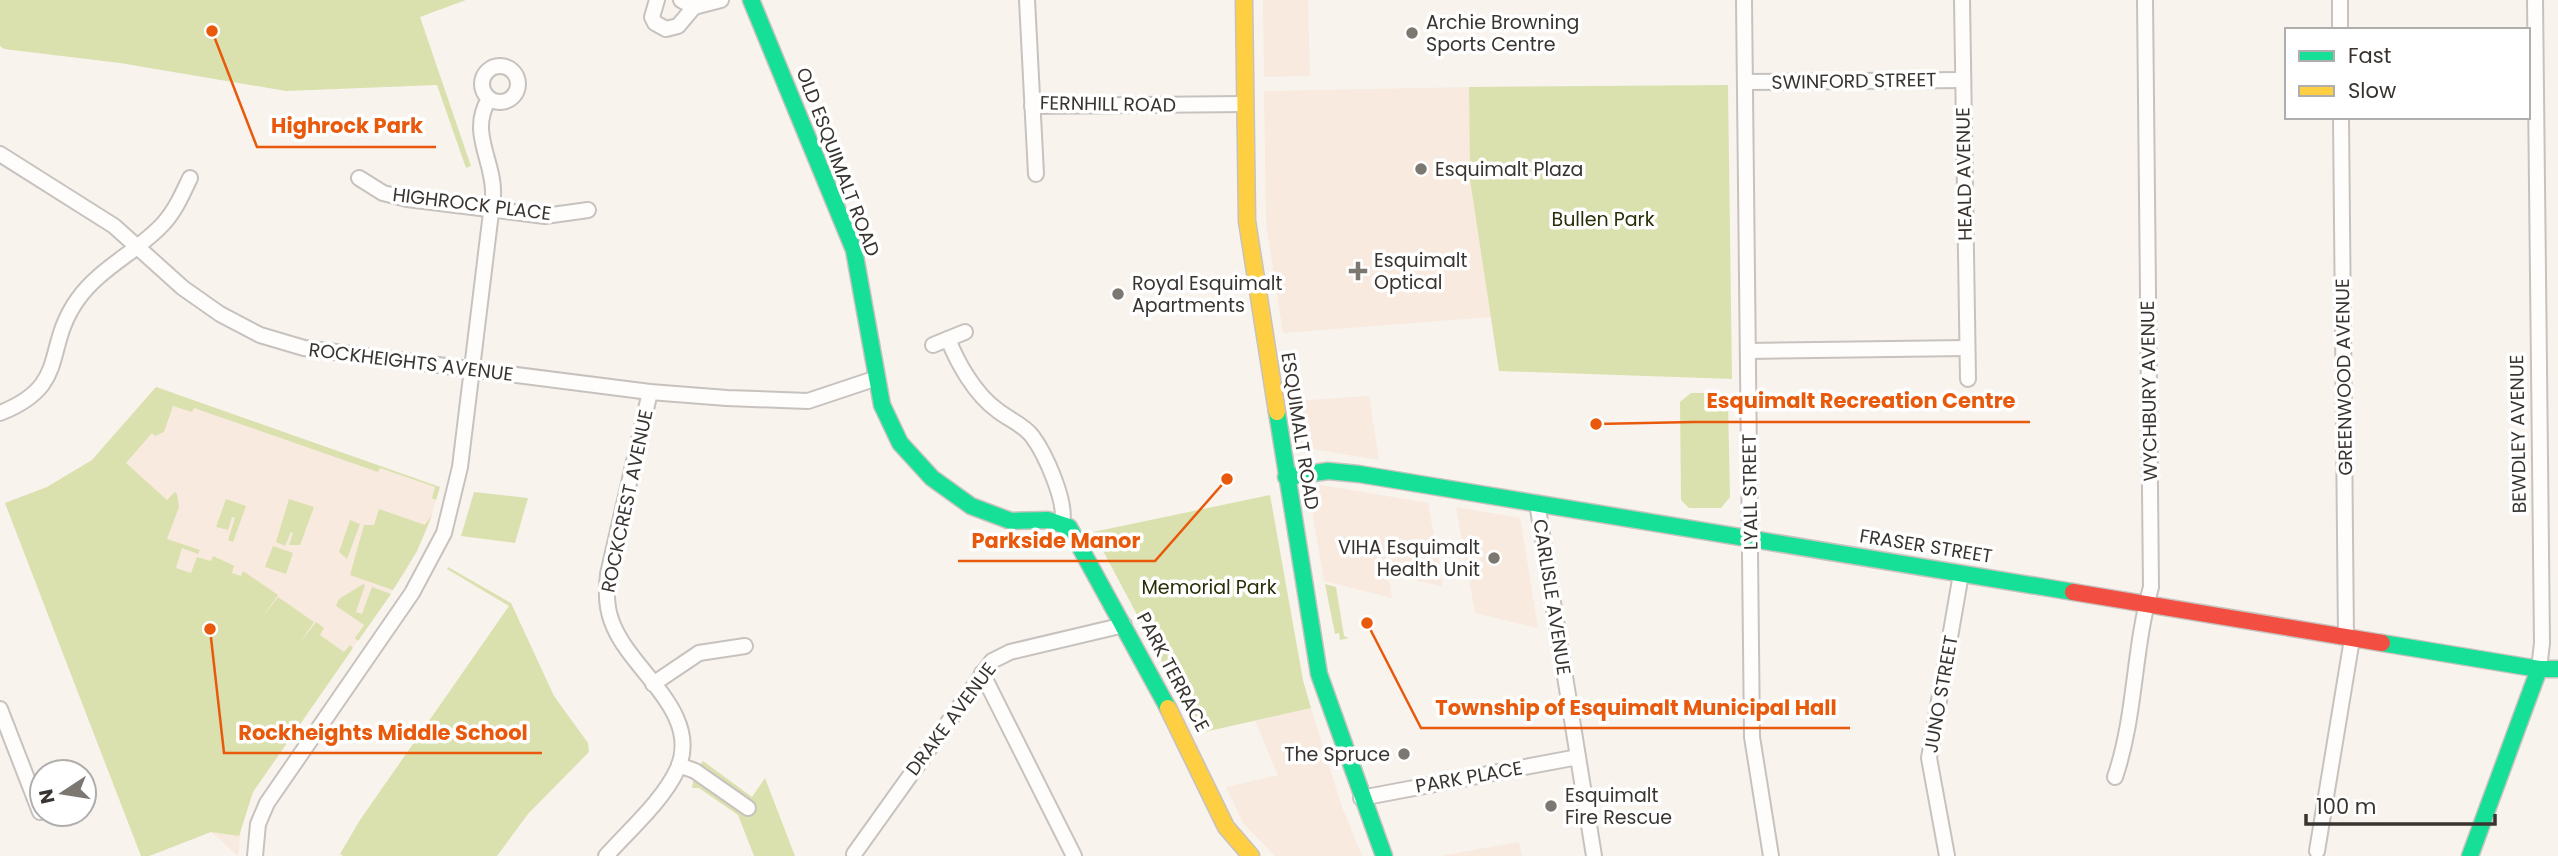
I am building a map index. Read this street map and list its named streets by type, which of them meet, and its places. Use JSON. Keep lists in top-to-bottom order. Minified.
{"streets":{"street":["SWINFORD STREET","FERNHILL ROAD","OLD ESQUIMALT ROAD","HEALD AVENUE","HIGHROCK PLACE","ROCKHEIGHTS AVENUE","GREENWOOD AVENUE","WYCHBURY AVENUE","ESQUIMALT ROAD","BEWDLEY AVENUE","LYALL STREET","ROCKCREST AVENUE","FRASER STREET","CARLISLE AVENUE","PARK TERRACE","JUNO STREET","DRAKE AVENUE","PARK PLACE"]},"crossings":[["SWINFORD STREET","HEALD AVENUE"],["SWINFORD STREET","LYALL STREET"],["FERNHILL ROAD","ESQUIMALT ROAD"],["OLD ESQUIMALT ROAD","ROCKHEIGHTS AVENUE"],["OLD ESQUIMALT ROAD","PARK TERRACE"],["ROCKHEIGHTS AVENUE","ROCKCREST AVENUE"],["GREENWOOD AVENUE","FRASER STREET"],["WYCHBURY AVENUE","FRASER STREET"],["ESQUIMALT ROAD","FRASER STREET"],["ESQUIMALT ROAD","PARK PLACE"],["BEWDLEY AVENUE","FRASER STREET"],["LYALL STREET","FRASER STREET"],["FRASER STREET","CARLISLE AVENUE"],["FRASER STREET","JUNO STREET"],["CARLISLE AVENUE","PARK PLACE"],["PARK TERRACE","DRAKE AVENUE"]],"parks":["Bullen Park","Memorial Park"],"places":{"other":["Highrock Park","Archie Browning Sports Centre","Esquimalt Plaza","Royal Esquimalt Apartments","Esquimalt Recreation Centre","Parkside Manor","VIHA Esquimalt Health Unit","Township of Esquimalt Municipal Hall","Rockheights Middle School","The Spruce","Esquimalt Fire Rescue"],"health":["Esquimalt Optical"]},"legend":["Fast","Slow"],"scale_bar":"100 m","north":"left"}
